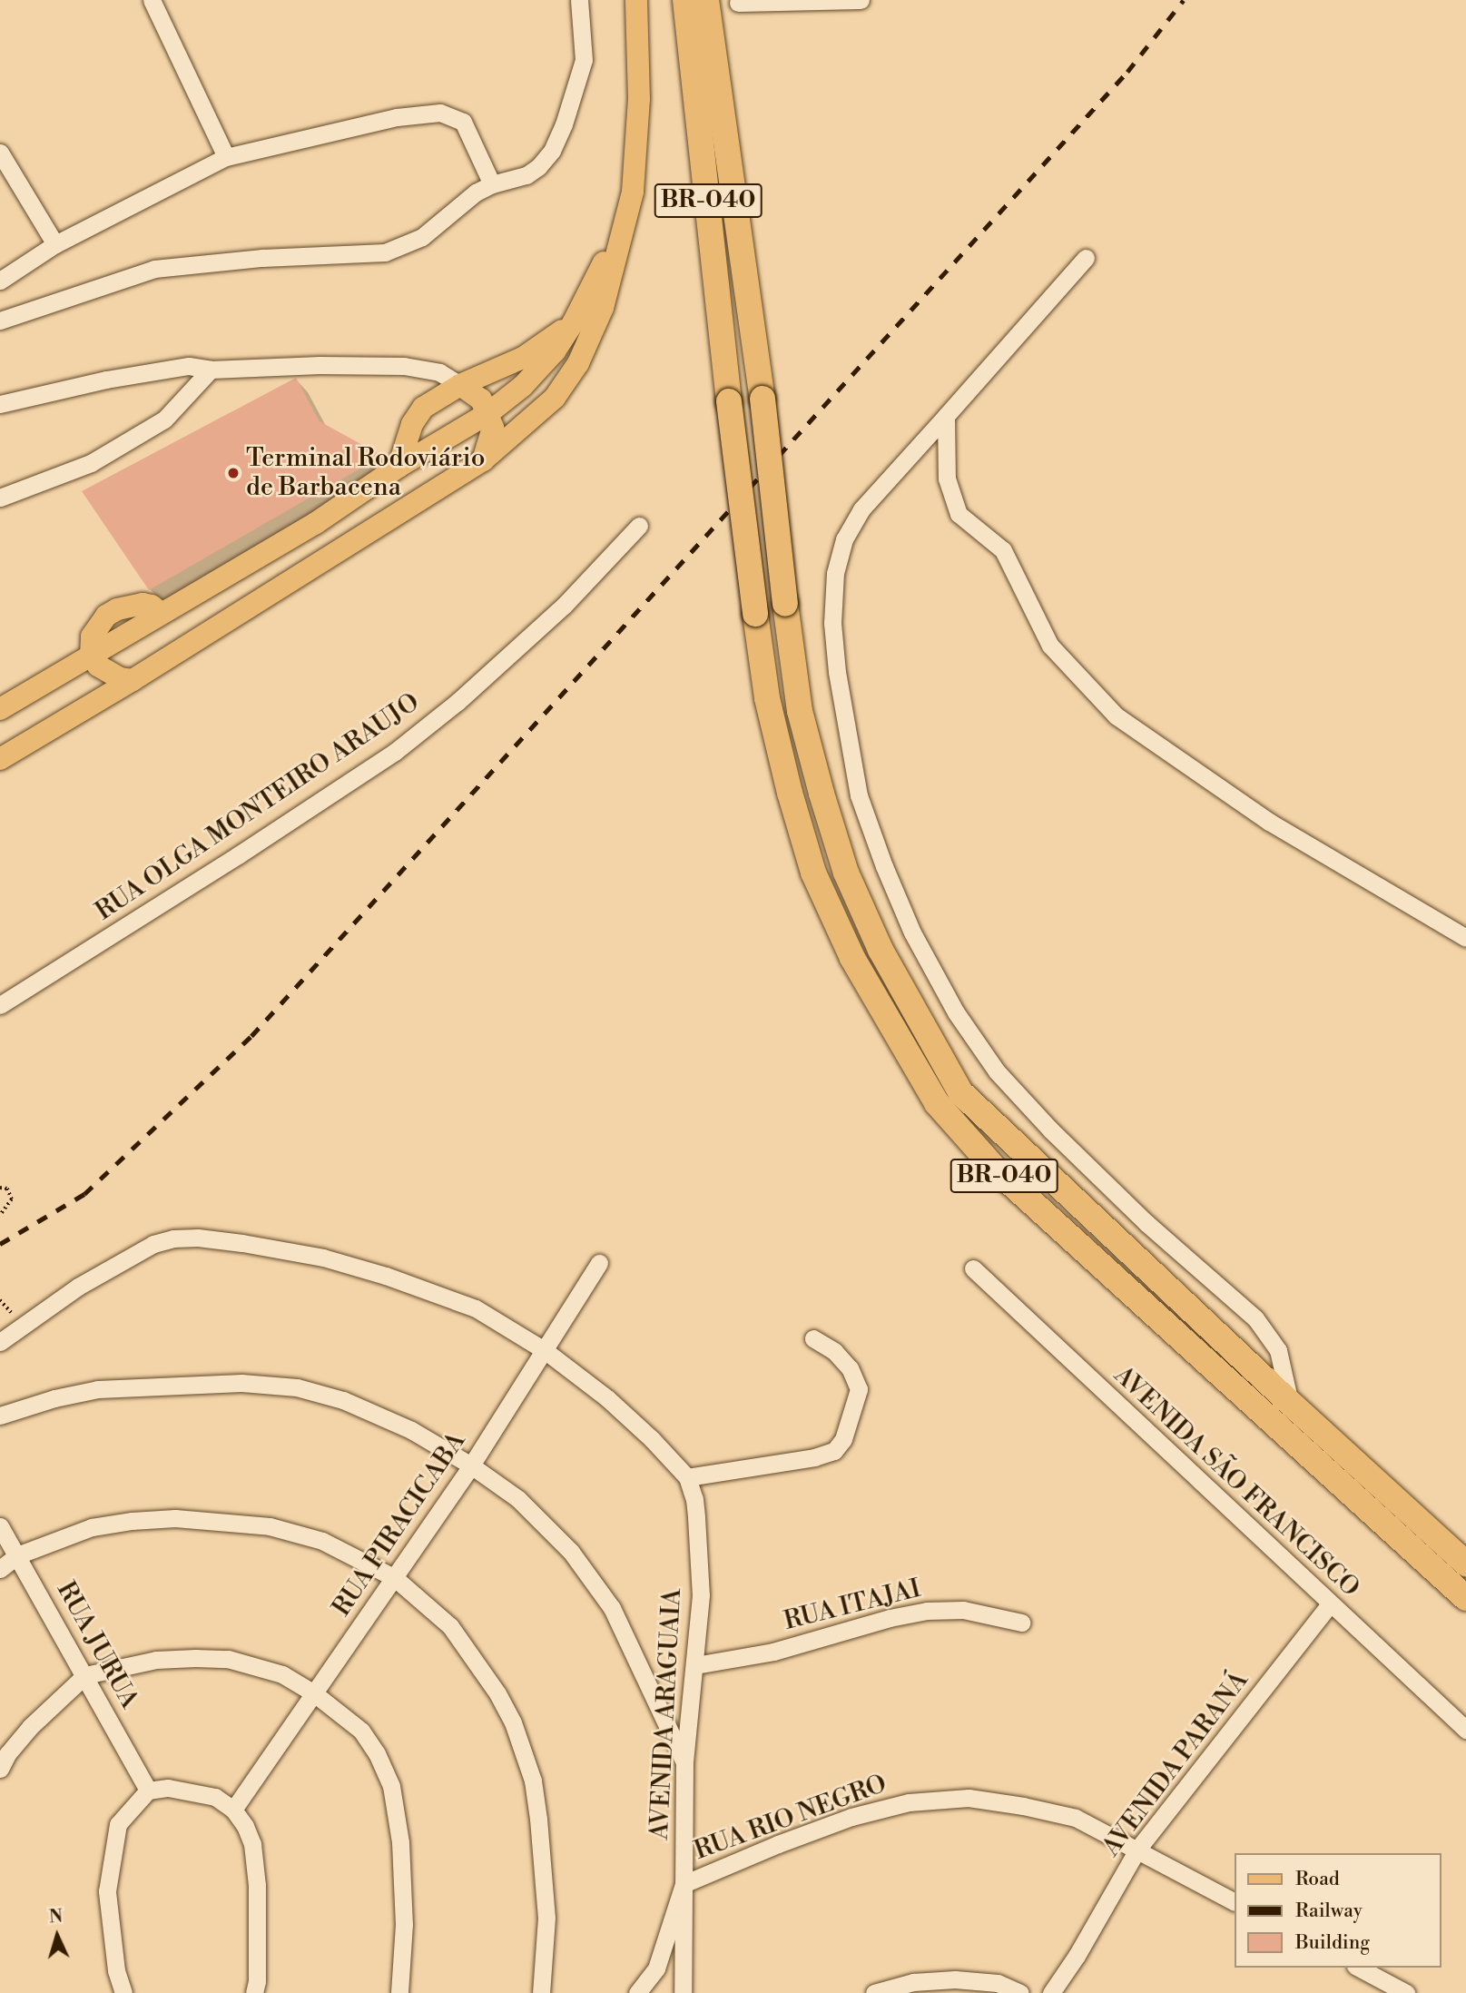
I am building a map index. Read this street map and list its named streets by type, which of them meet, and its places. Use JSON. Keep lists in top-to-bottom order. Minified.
{"streets":{"highway":["BR-040"],"street":["RUA OLGA MONTEIRO ARAUJO","AVENIDA SÃO FRANCISCO","RUA PIRACICABA","RUA ITAJAI","RUA JURUA","AVENIDA ARAGUAIA","AVENIDA PARANÁ","RUA RIO NEGRO"]},"crossings":[["AVENIDA SÃO FRANCISCO","AVENIDA PARANÁ"],["RUA ITAJAI","AVENIDA ARAGUAIA"],["AVENIDA ARAGUAIA","RUA RIO NEGRO"],["AVENIDA PARANÁ","RUA RIO NEGRO"]],"places":["Terminal Rodoviário de Barbacena"],"legend":["Road","Railway","Building"],"north":"top"}
